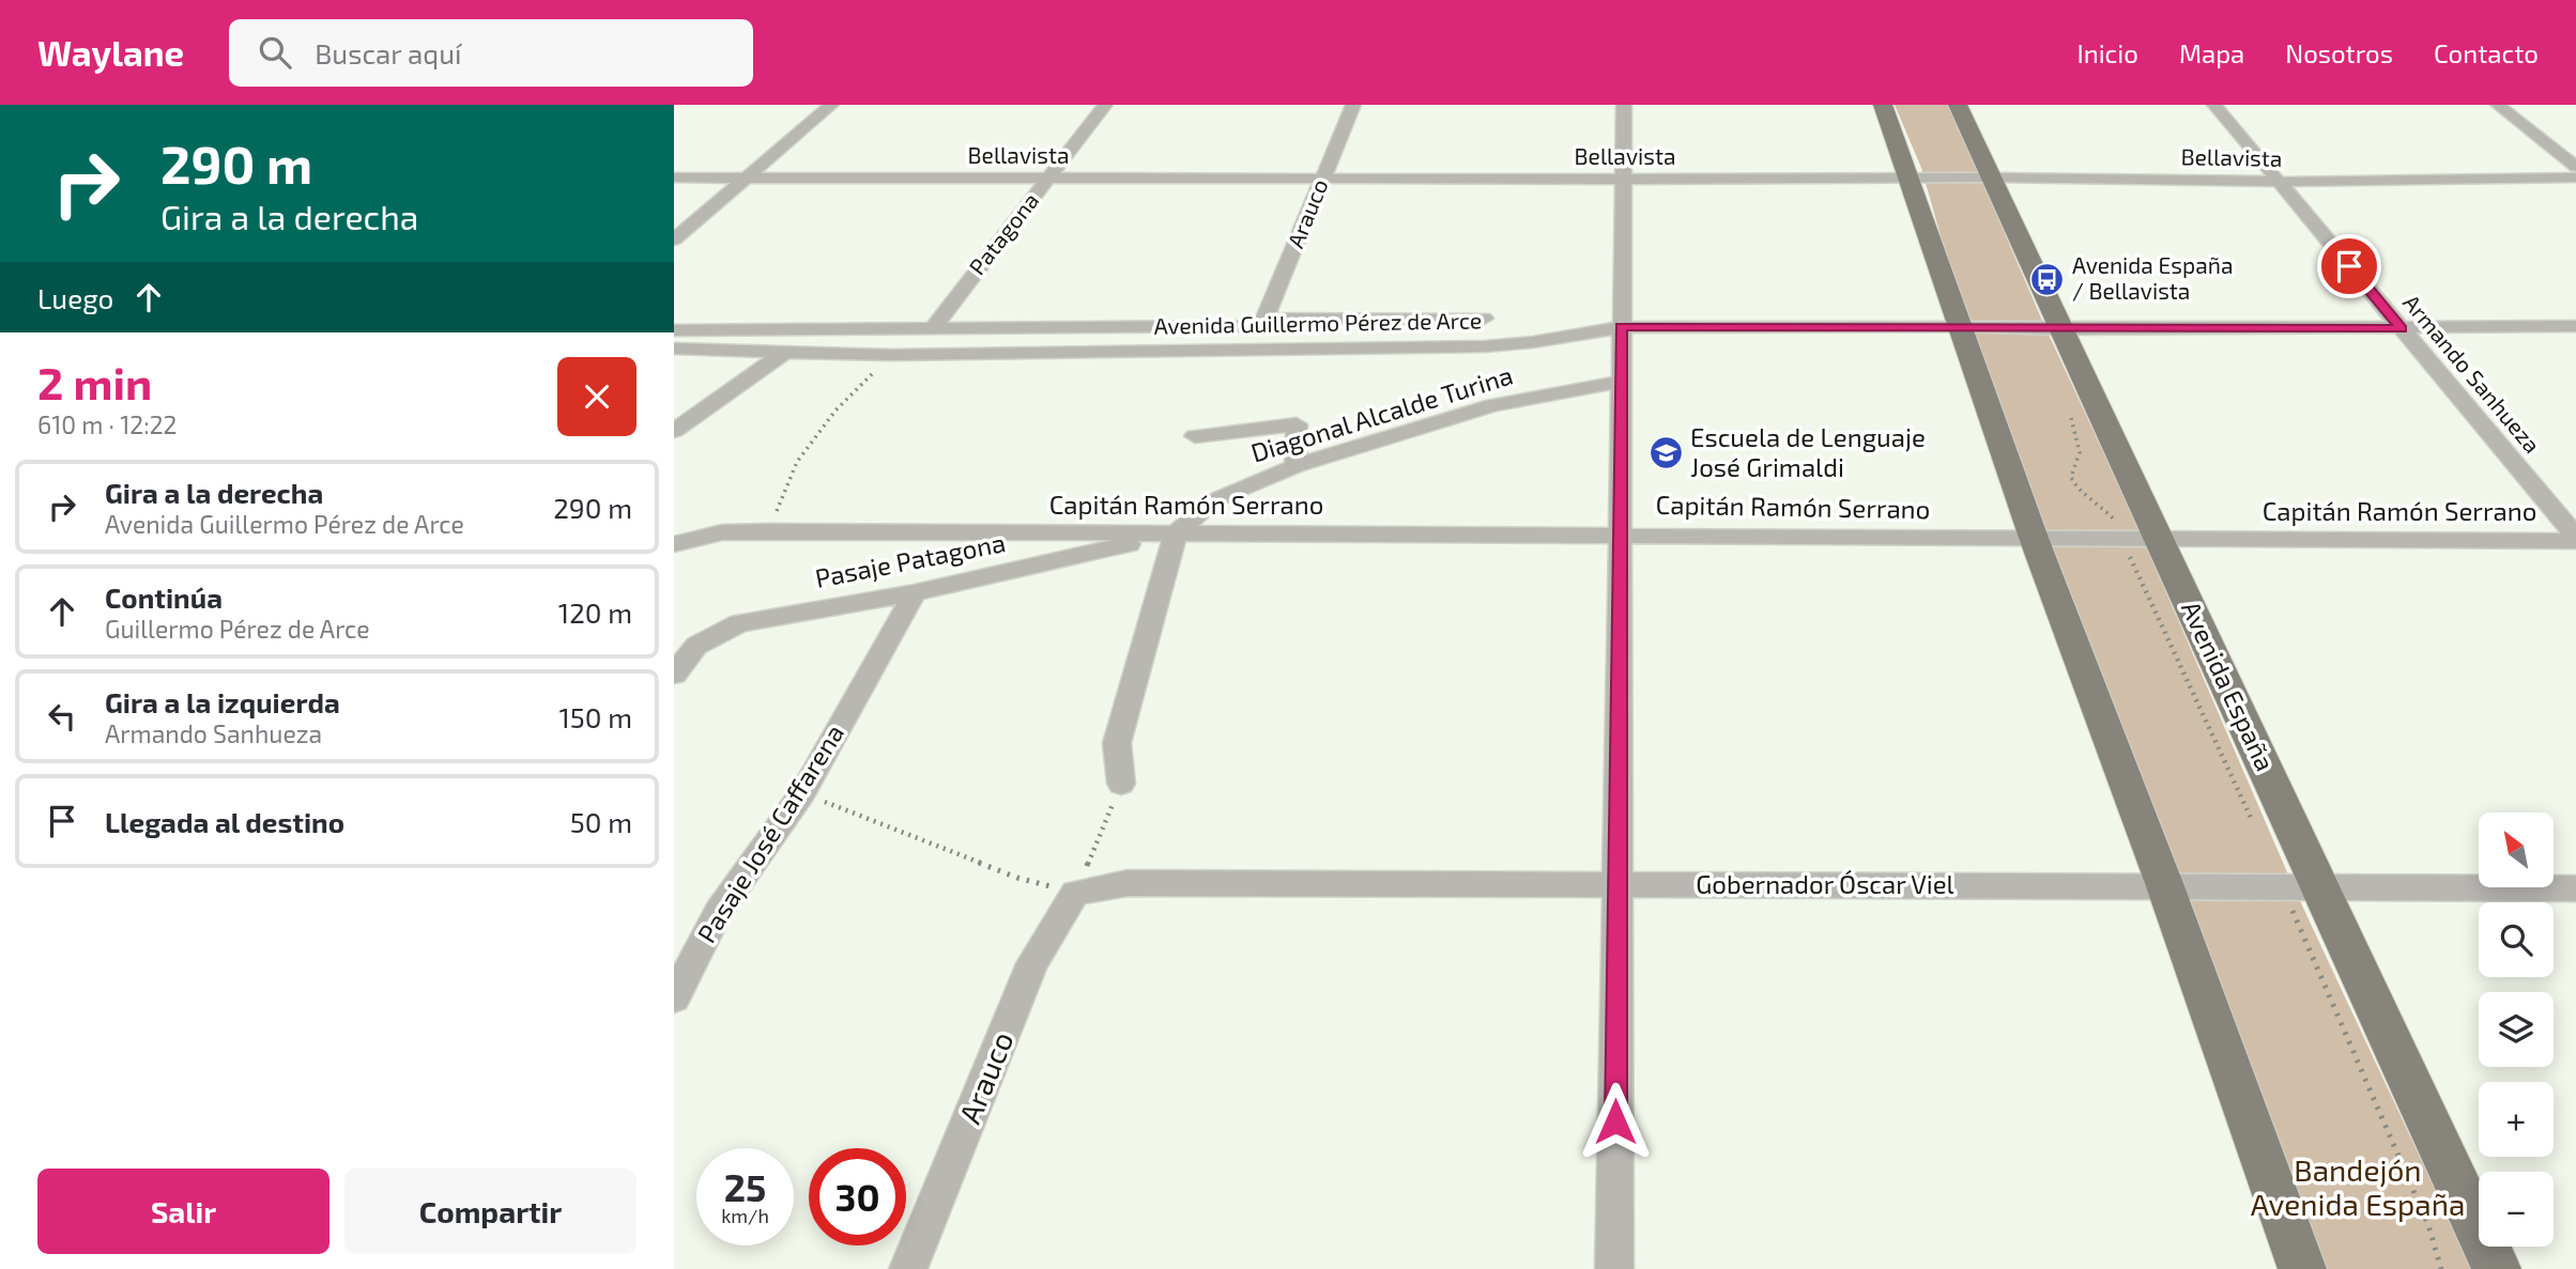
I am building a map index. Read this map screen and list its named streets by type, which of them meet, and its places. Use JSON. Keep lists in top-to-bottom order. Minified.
{"streets":{"main road":["Avenida España"],"street":["Bellavista","Arauco","Patagona","Avenida Guillermo Pérez de Arce","Armando Sanhueza","Diagonal Alcalde Turina","Capitán Ramón Serrano","Pasaje Patagona","Pasaje José Caffarena","Gobernador Óscar Viel"]},"crossings":[["Bellavista","Arauco"],["Bellavista","Patagona"],["Bellavista","Armando Sanhueza"],["Bellavista","Avenida España"],["Arauco","Avenida Guillermo Pérez de Arce"],["Arauco","Gobernador Óscar Viel"],["Patagona","Avenida Guillermo Pérez de Arce"],["Avenida Guillermo Pérez de Arce","Armando Sanhueza"],["Avenida Guillermo Pérez de Arce","Avenida España"],["Armando Sanhueza","Capitán Ramón Serrano"],["Diagonal Alcalde Turina","Capitán Ramón Serrano"],["Diagonal Alcalde Turina","Pasaje Patagona"],["Capitán Ramón Serrano","Pasaje Patagona"],["Capitán Ramón Serrano","Avenida España"],["Pasaje Patagona","Pasaje José Caffarena"],["Avenida España","Gobernador Óscar Viel"]],"parks":["Bandejón Avenida España"],"places":{"bus stop":["Avenida España / Bellavista"],"school or university":["Escuela de Lenguaje José Grimaldi"]},"north":"top left","page":{"header":"Waylane","search":"Buscar aquí","nav":["Inicio","Mapa","Nosotros","Contacto"],"turn":["290 m","Gira a la derecha"],"then":"Luego","heading":["2 min","610 m · 12:22"],"list":[{"name":"Gira a la derecha","note":"Avenida Guillermo Pérez de Arce","value":"290 m"},{"name":"Continúa","note":"Guillermo Pérez de Arce","value":"120 m"},{"name":"Gira a la izquierda","note":"Armando Sanhueza","value":"150 m"},{"name":"Llegada al destino","value":"50 m"}],"map_buttons":["+","−"],"speed":"25 km/h","limit":"30","buttons":["Salir","Compartir"]}}
